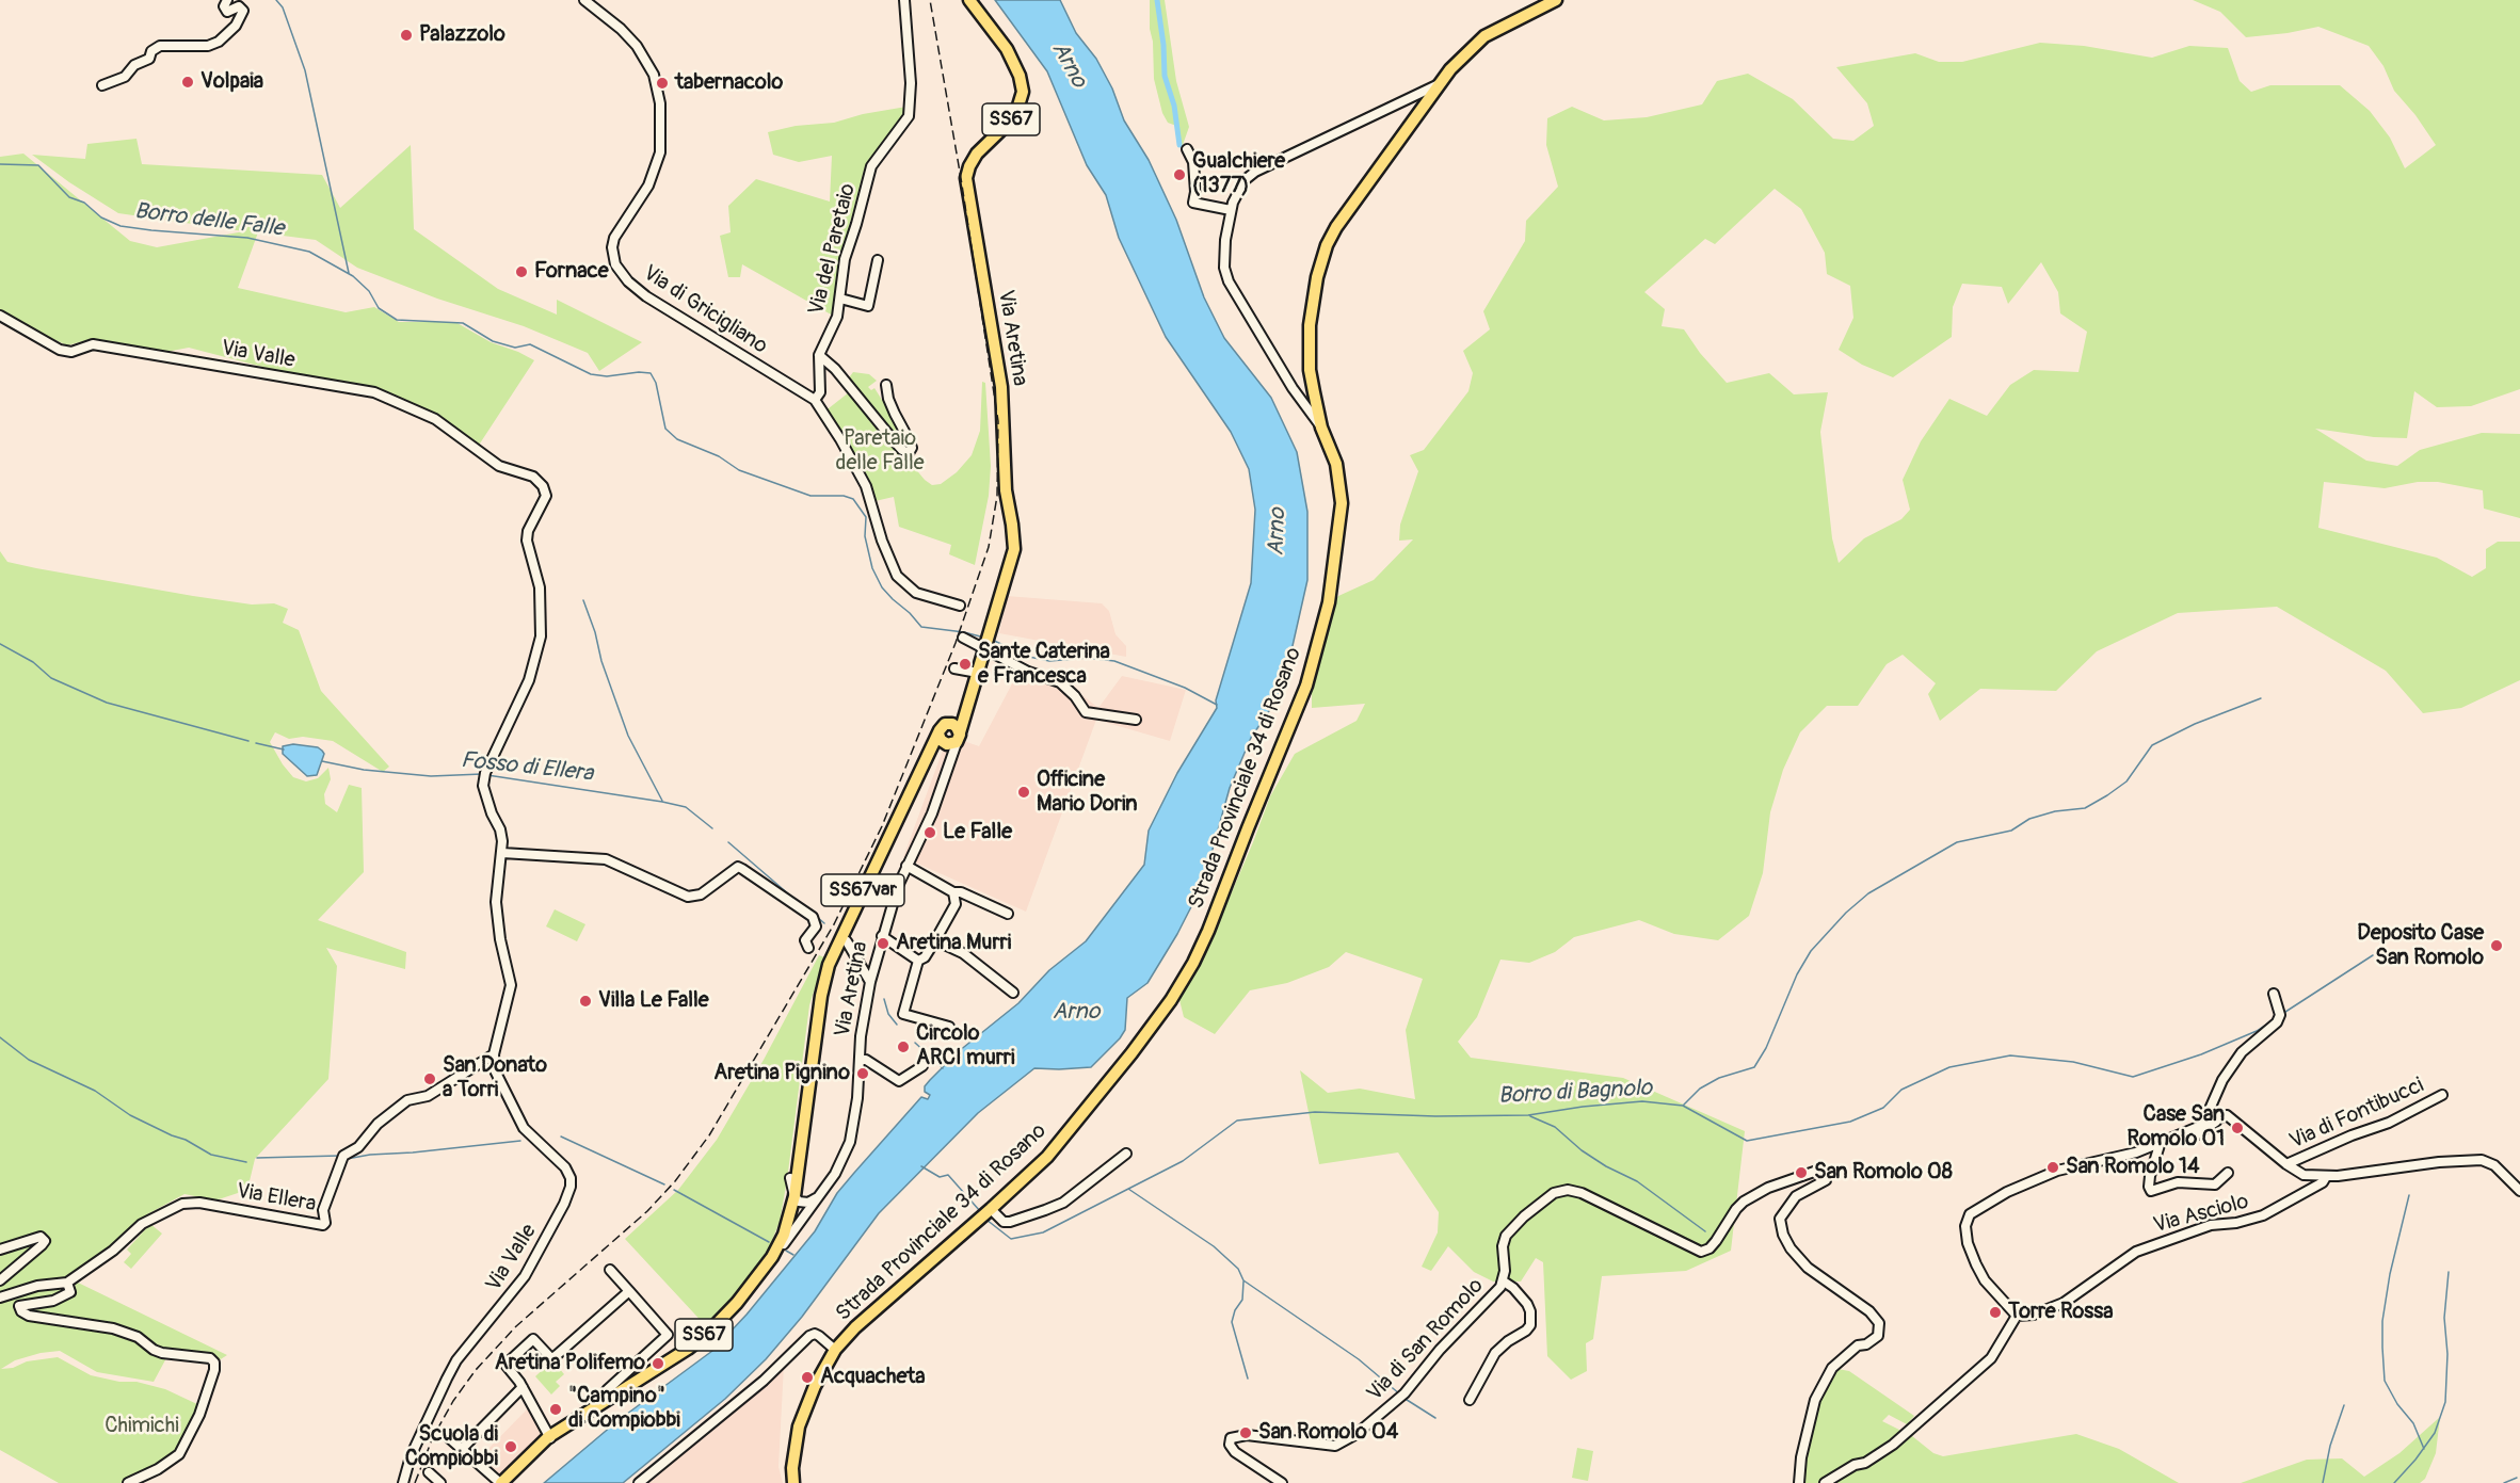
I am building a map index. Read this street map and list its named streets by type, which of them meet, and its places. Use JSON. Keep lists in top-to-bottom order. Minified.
{"streets":{"main road":["SS67","Via Aretina","Strada Provinciale 34 di Rosano","SS67var"],"street":["Via del Paretaio","Via di Gricigliano","Via Valle","Via di Fontibucci","Via Ellera","Via Asciolo","Via di San Romolo"]},"crossings":[["Via del Paretaio","Via di Gricigliano"],["Via Aretina","SS67var"],["Via Valle","Via Ellera"]],"water":["Arno","Borro delle Falle","Fosso di Ellera","Borro di Bagnolo"],"parks":["Paretaio delle Falle","Chimichi"],"places":["Palazzolo","Volpaia","tabernacolo","Gualchiere (1377)","Fornace","Sante Caterina e Francesca","Officine Mario Dorin","Le Falle","Aretina Murri","Deposito Case San Romolo","Villa Le Falle","Circolo ARCI murri","Aretina Pignino","San Donato a Torri","Case San Romolo 01","San Romolo 14","San Romolo 08","Torre Rossa","Aretina Polifemo","Acquacheta","\"Campino\" di Compiobbi","San Romolo 04","Scuola di Compiobbi"]}
